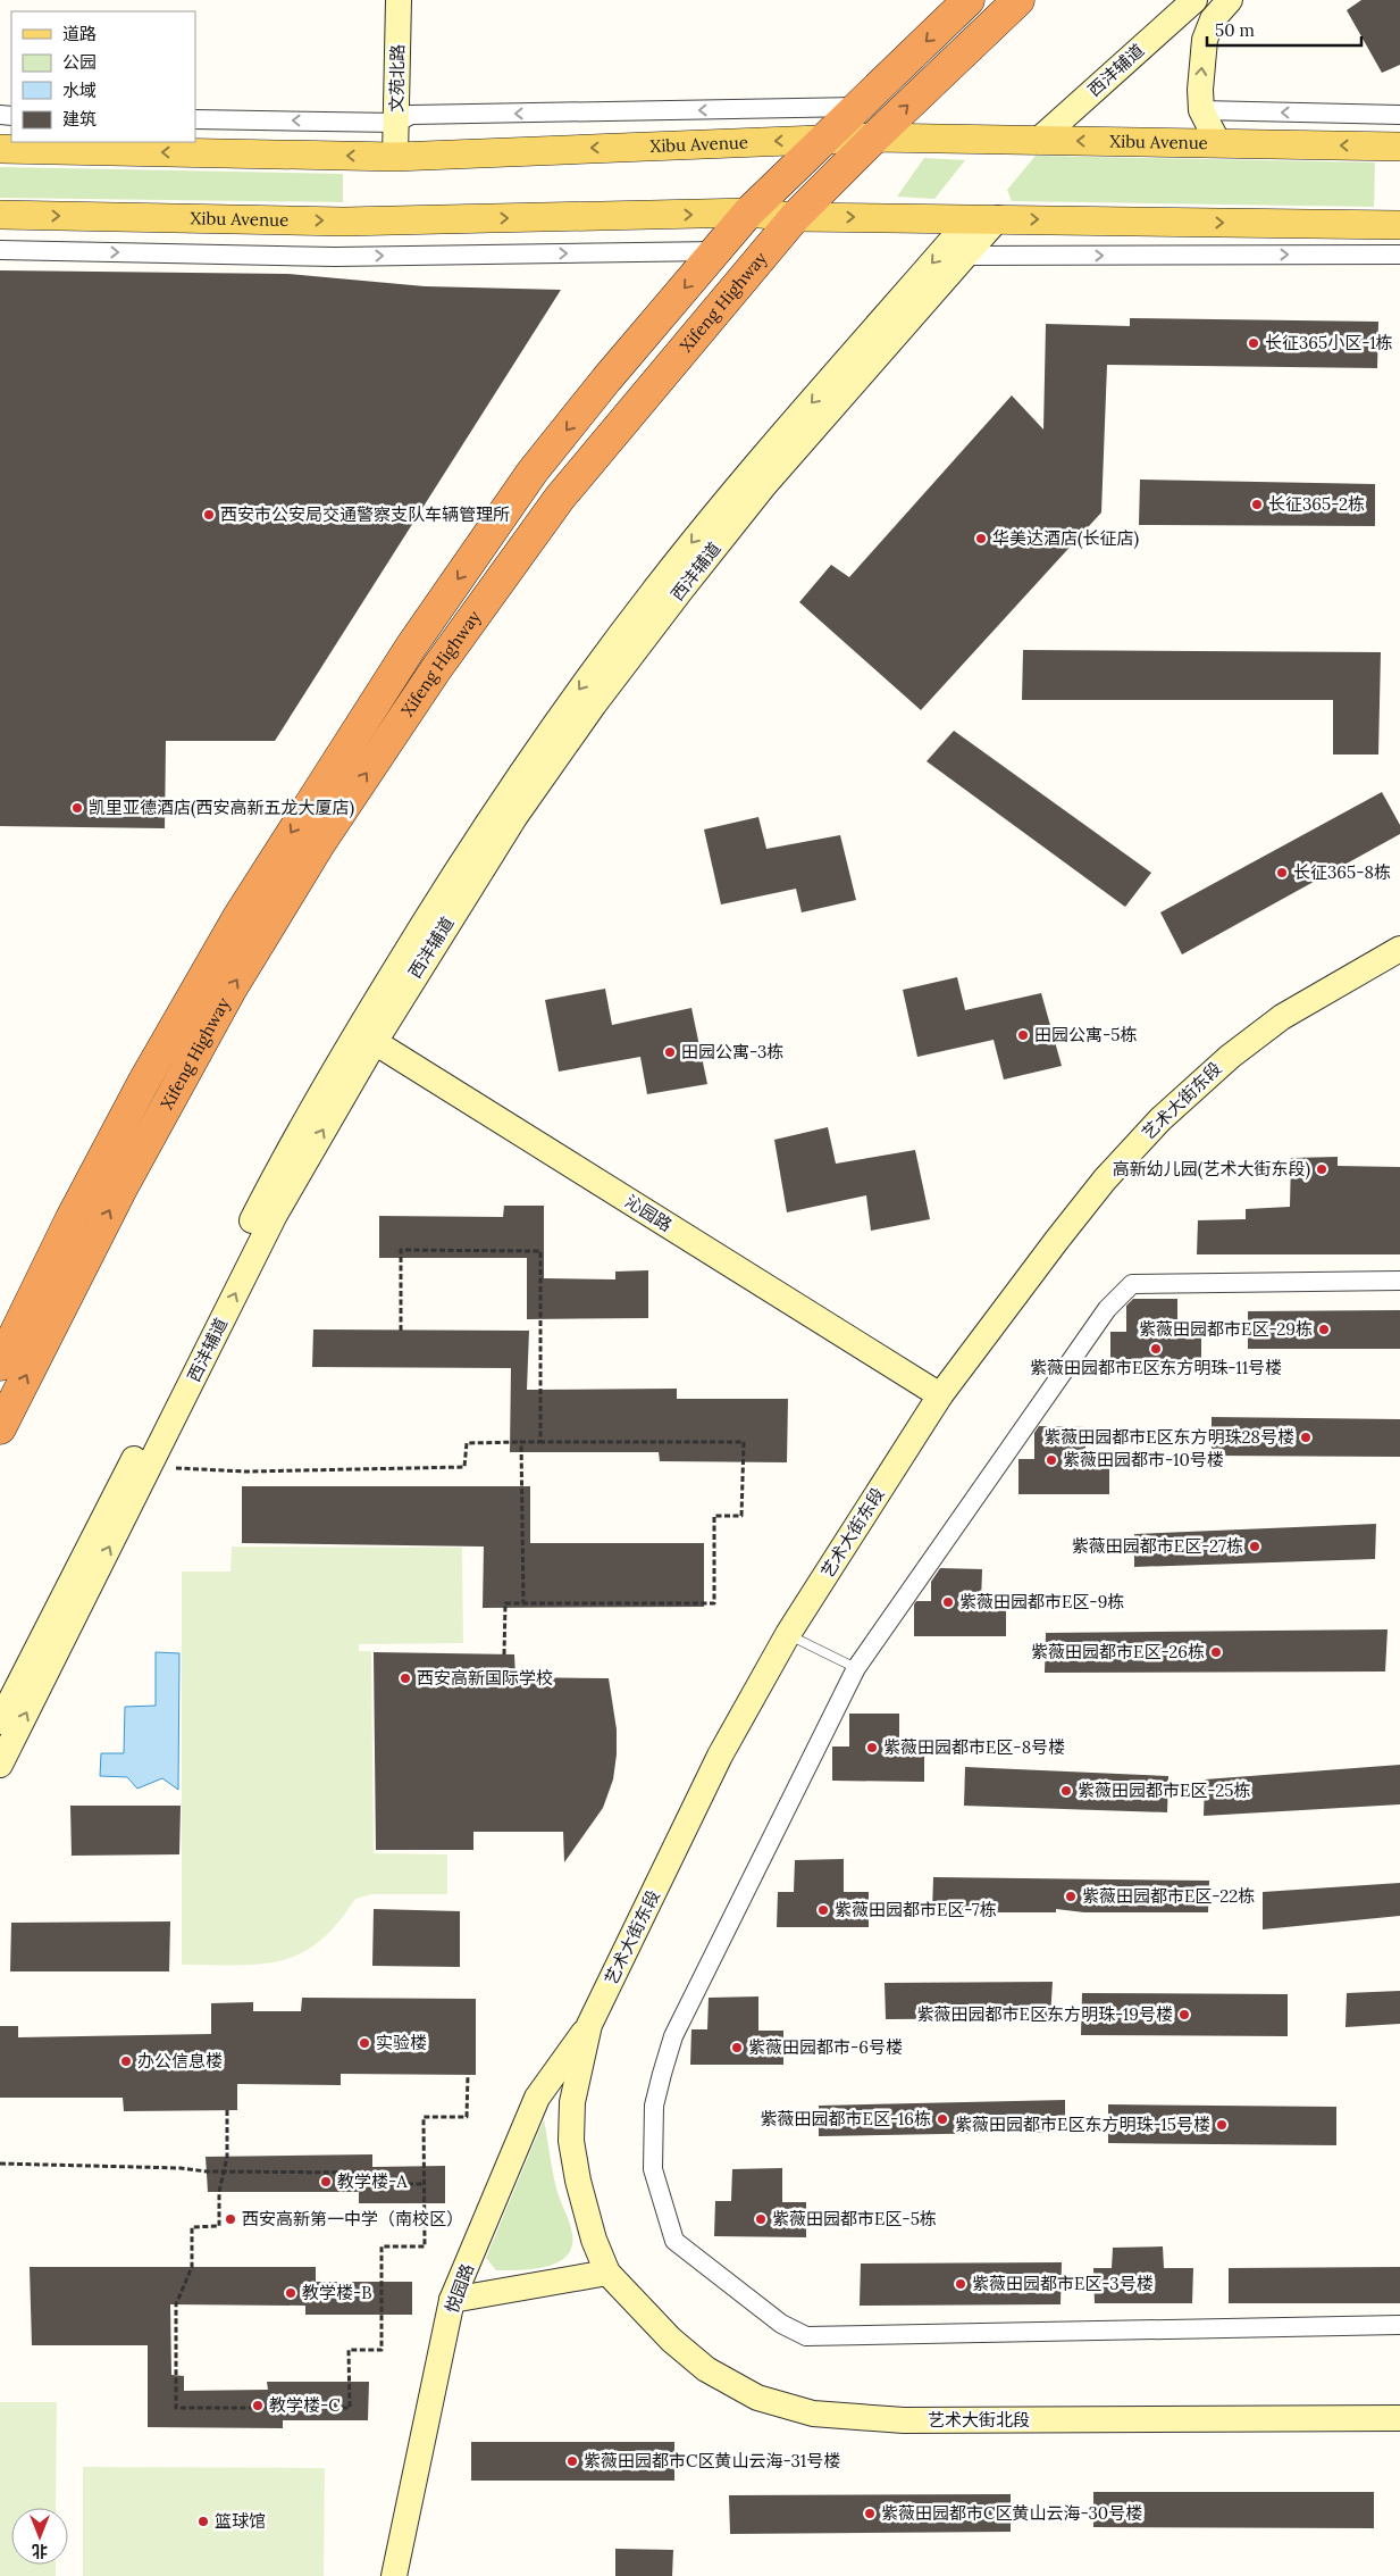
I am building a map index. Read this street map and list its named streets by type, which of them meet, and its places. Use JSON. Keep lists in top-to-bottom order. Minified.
{"streets":{"highway":["Xifeng Highway"],"main road":["Xibu Avenue"],"street":["西沣辅道","文苑北路","艺术大街东段","沁园路","悦园路","艺术大街北段"]},"crossings":[["西沣辅道","Xibu Avenue"],["西沣辅道","沁园路"],["文苑北路","Xibu Avenue"],["Xibu Avenue","Xifeng Highway"],["艺术大街东段","沁园路"],["艺术大街东段","悦园路"],["艺术大街东段","艺术大街北段"]],"places":["长征365小区-1栋","长征365-2栋","西安市公安局交通警察支队车辆管理所","华美达酒店(长征店)","凯里亚德酒店(西安高新五龙大厦店)","长征365-8栋","田园公寓-5栋","田园公寓-3栋","高新幼儿园(艺术大街东段)","紫薇田园都市E区-29栋","紫薇田园都市E区东方明珠-11号楼","紫薇田园都市E区东方明珠28号楼","紫薇田园都市-10号楼","紫薇田园都市E区-27栋","紫薇田园都市E区-9栋","紫薇田园都市E区-26栋","西安高新国际学校","紫薇田园都市E区-8号楼","紫薇田园都市E区-25栋","紫薇田园都市E区-22栋","紫薇田园都市E区-7栋","紫薇田园都市E区东方明珠-19号楼","实验楼","紫薇田园都市-6号楼","办公信息楼","紫薇田园都市E区-16栋","紫薇田园都市E区东方明珠-15号楼","教学楼-A","西安高新第一中学（南校区）","紫薇田园都市E区-5栋","紫薇田园都市E区-3号楼","教学楼-B","教学楼-C","紫薇田园都市C区黄山云海-31号楼","紫薇田园都市C区黄山云海-30号楼","篮球馆"],"legend":["道路","公园","水域","建筑"],"scale_bar":"50 m","north":"bottom"}
